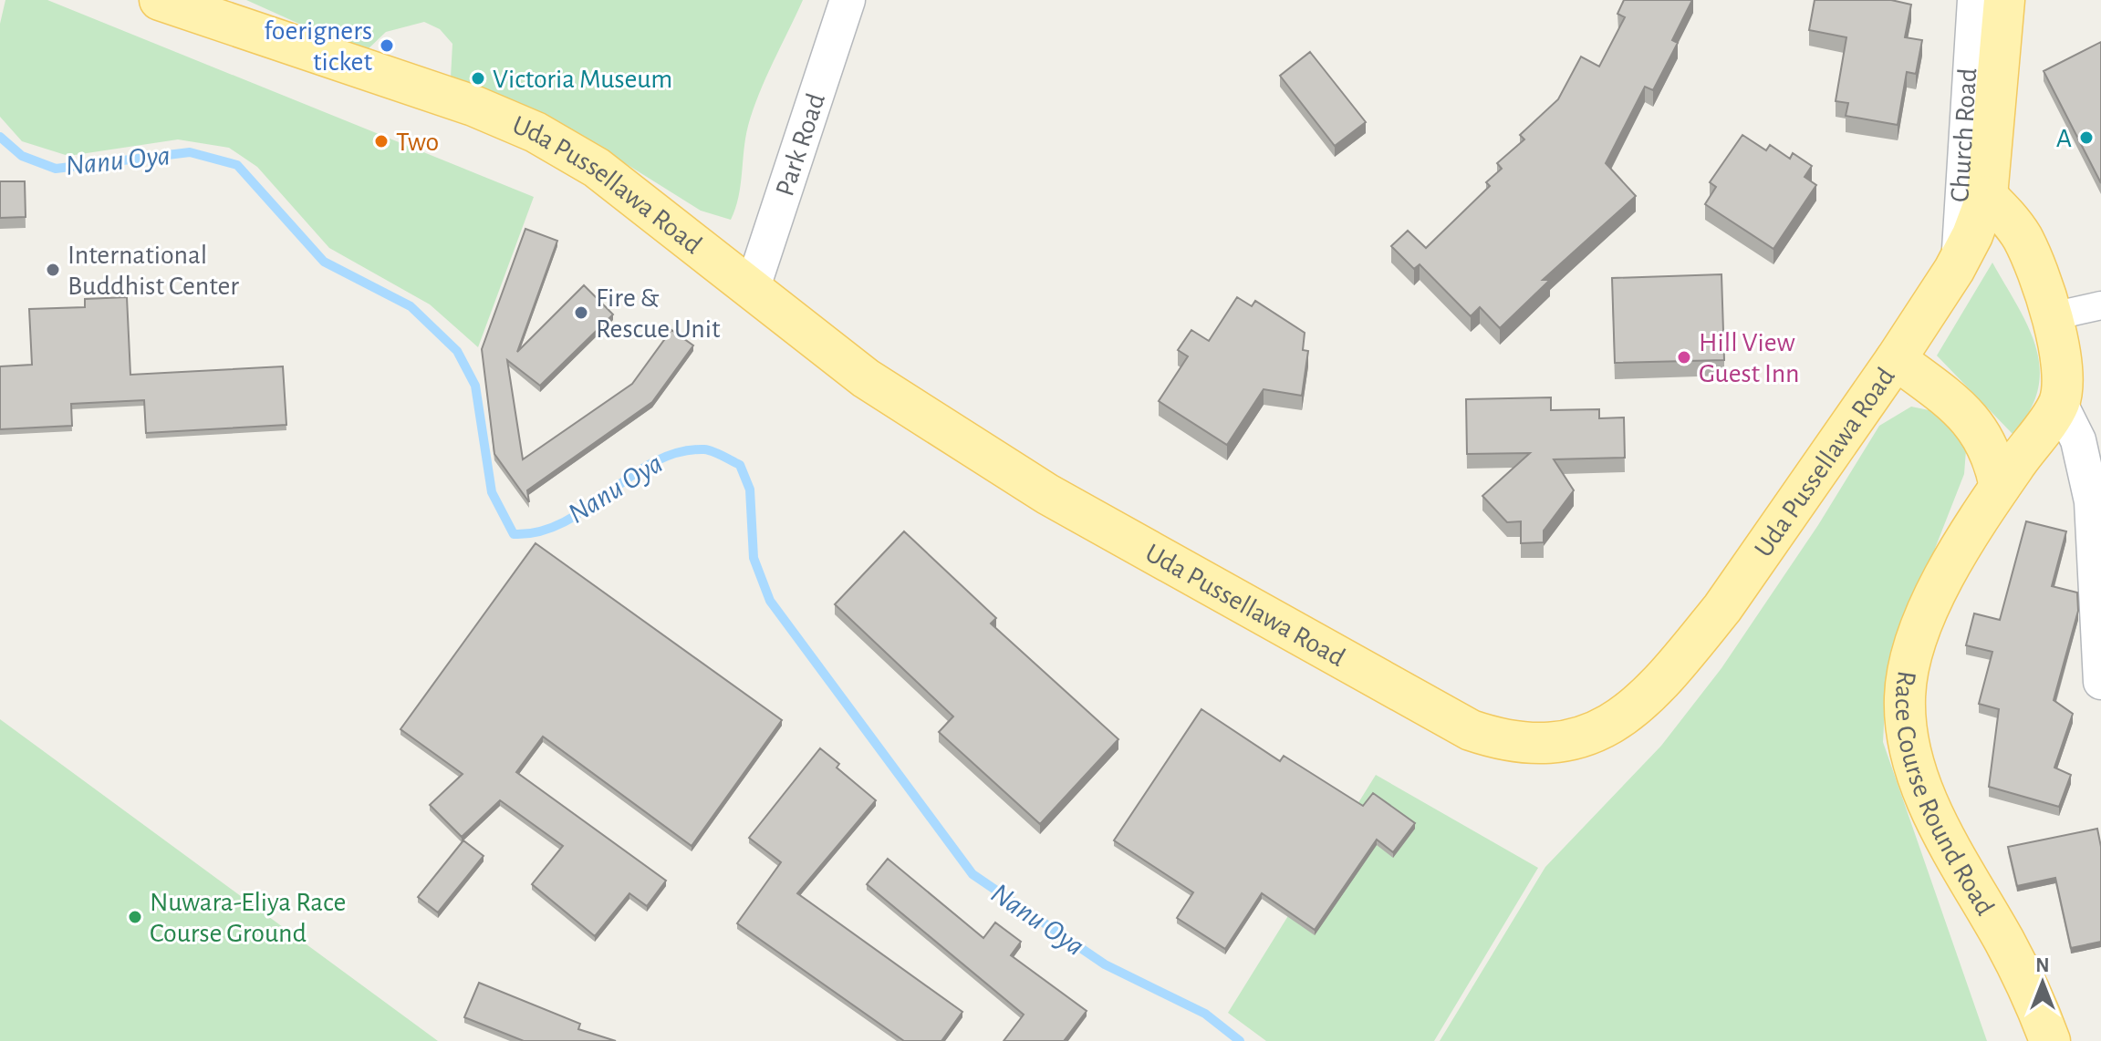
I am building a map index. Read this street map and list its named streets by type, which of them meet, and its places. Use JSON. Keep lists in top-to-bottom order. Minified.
{"streets":{"main road":["Uda Pussellawa Road","Race Course Round Road"],"street":["Church Road","Park Road"]},"crossings":[["Church Road","Uda Pussellawa Road"],["Park Road","Uda Pussellawa Road"]],"water":["Nanu Oya"],"places":["foerigners ticket","Victoria Museum","A","Two","International Buddhist Center","Fire & Rescue Unit","Hill View Guest Inn","Nuwara-Eliya Race Course Ground"],"north":"top"}
